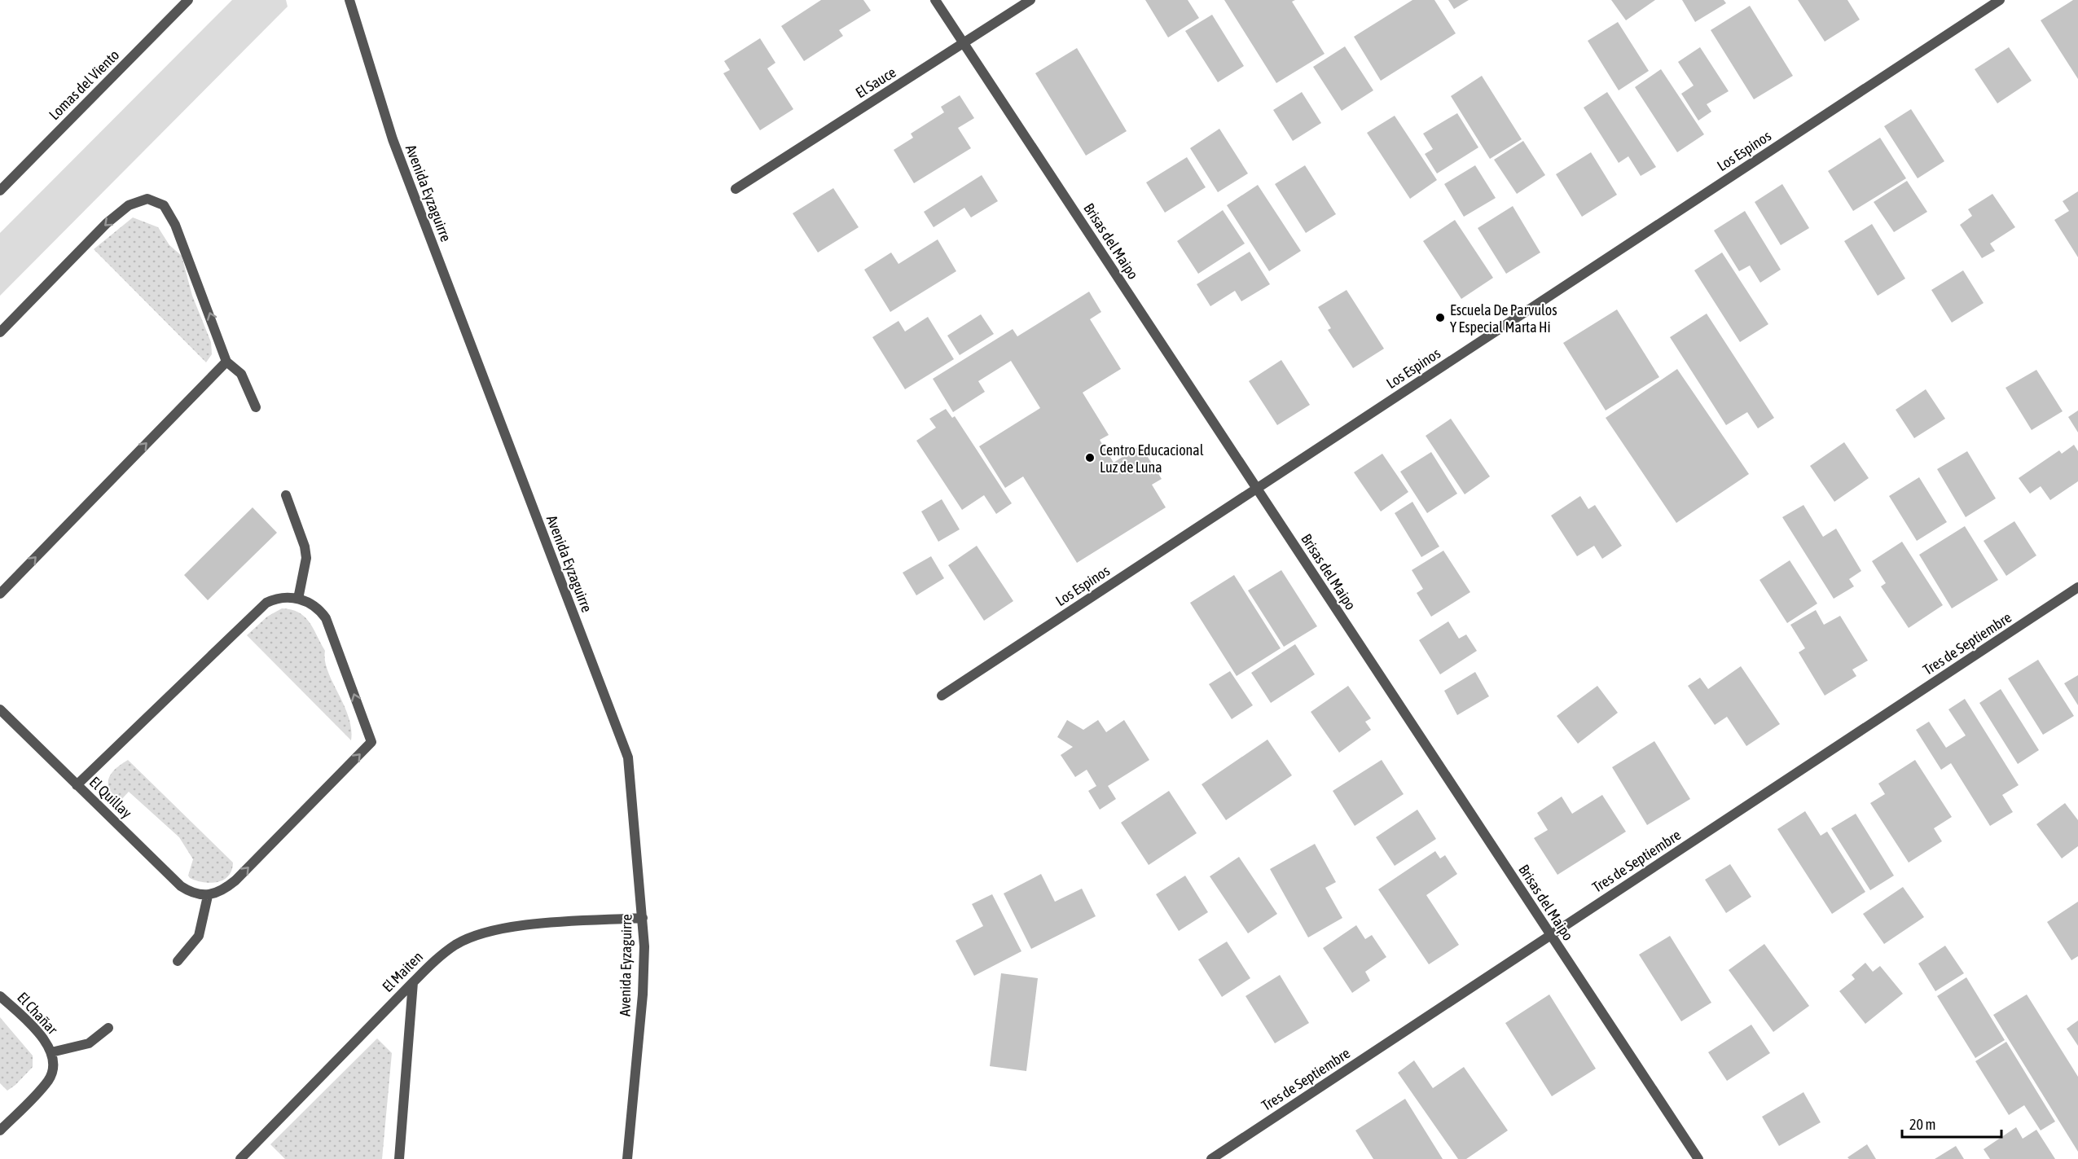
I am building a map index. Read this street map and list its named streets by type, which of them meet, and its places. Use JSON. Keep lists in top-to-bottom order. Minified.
{"streets":{"street":["El Sauce","Lomas del Viento","Los Espinos","Avenida Eyzaguirre","Brisas del Maipo","Tres de Septiembre","El Quillay","El Maiten","El Chañar"]},"crossings":[["El Sauce","Brisas del Maipo"],["Los Espinos","Brisas del Maipo"],["Avenida Eyzaguirre","El Maiten"],["Brisas del Maipo","Tres de Septiembre"]],"places":["Escuela De Parvulos Y Especial Marta Hi","Centro Educacional Luz de Luna"],"scale_bar":"20 m"}
